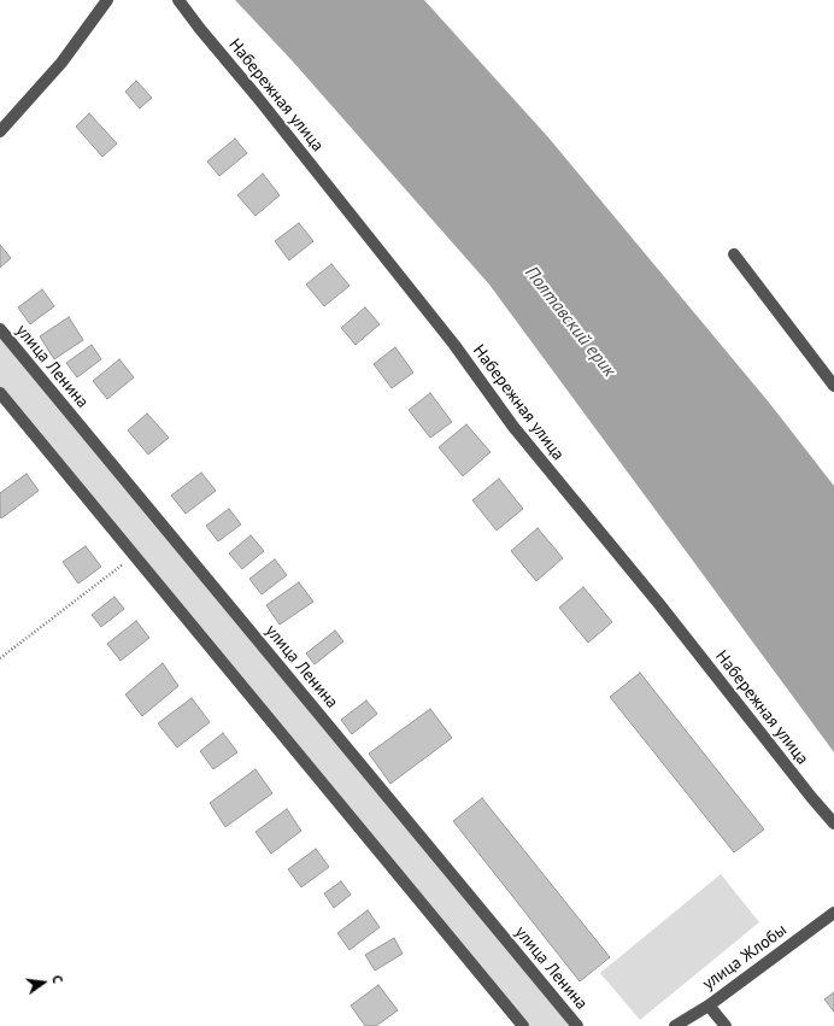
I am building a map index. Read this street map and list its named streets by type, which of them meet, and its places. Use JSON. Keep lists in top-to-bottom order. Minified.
{"streets":{"street":["Набережная улица","улица Ленина","улица Жлобы"]},"water":["Полтавский ерик"],"north":"right"}
